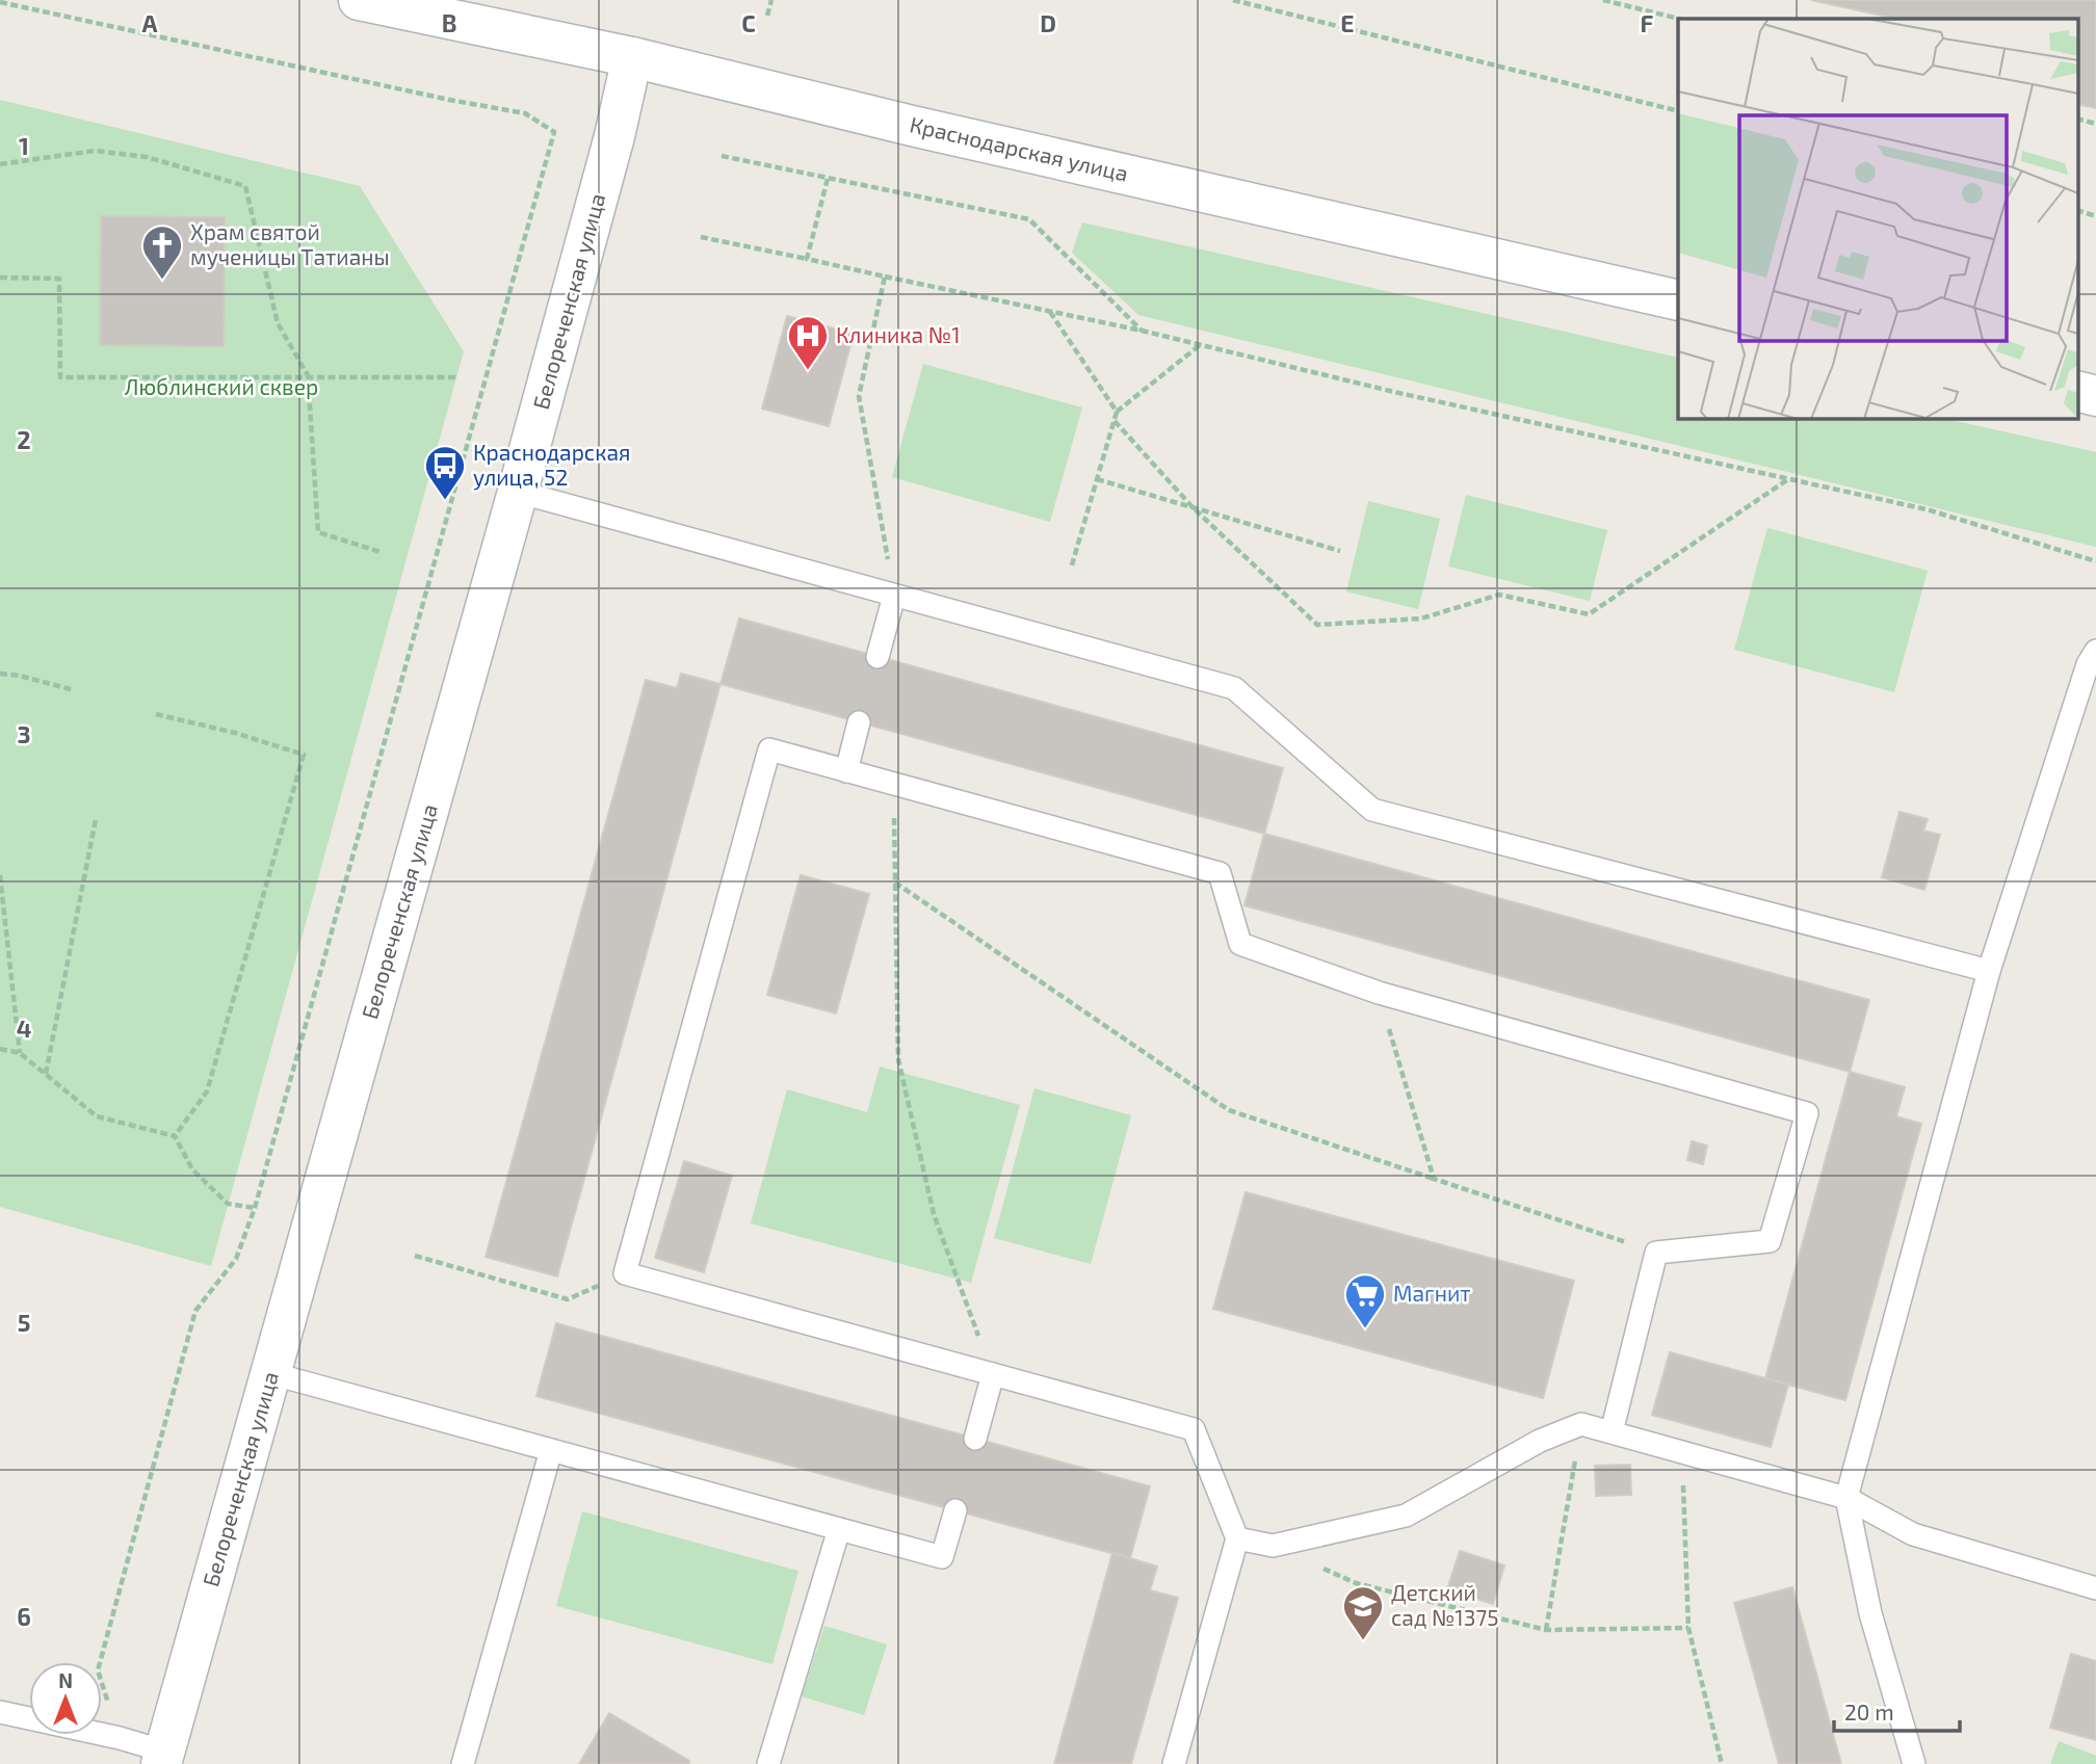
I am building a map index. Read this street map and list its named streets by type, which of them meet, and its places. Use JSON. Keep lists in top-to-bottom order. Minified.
{"streets":{"street":["Краснодарская улица","Белореченская улица"]},"crossings":[["Краснодарская улица","Белореченская улица"]],"parks":["Люблинский сквер"],"places":{"church":["Храм святой мученицы Татианы"],"hospital":["Клиника №1"],"bus stop":["Краснодарская улица, 52"],"supermarket":["Магнит"],"school or university":["Детский сад №1375"]},"scale_bar":"20 m","north":"top","grid":{"columns":["A","B","C","D","E","F"],"rows":["1","2","3","4","5","6"]}}
